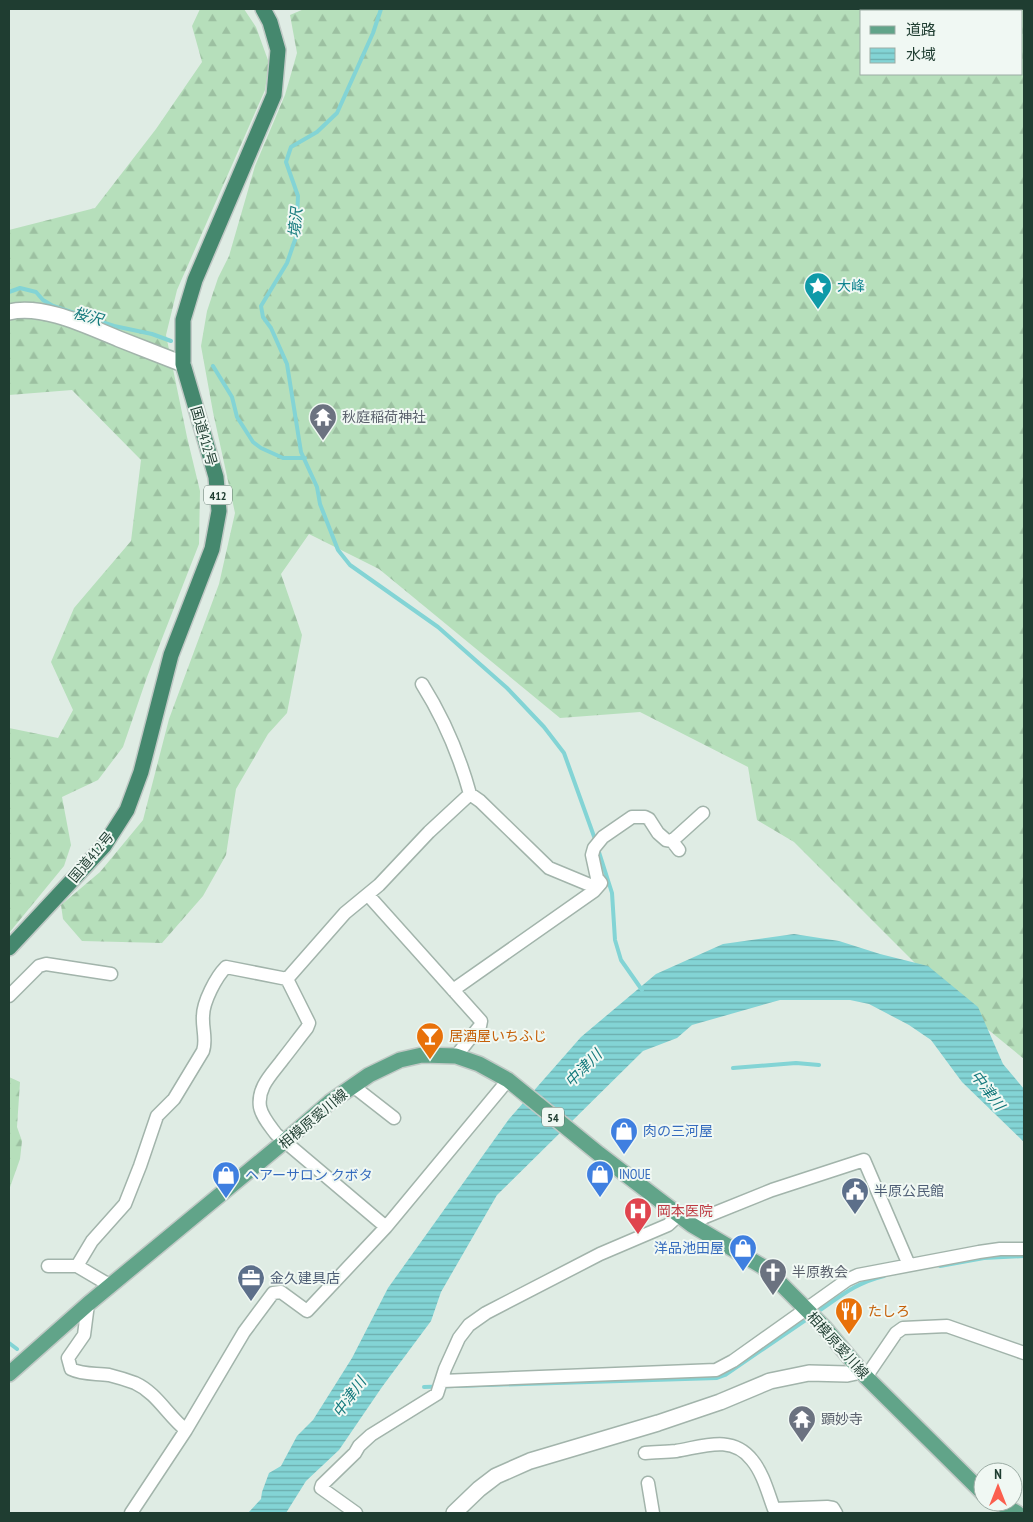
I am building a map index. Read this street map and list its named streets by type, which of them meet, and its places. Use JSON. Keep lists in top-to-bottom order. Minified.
{"streets":{"highway":["国道412号","412"],"main road":["54","相模原愛川線"]},"water":["境沢","桜沢","中津川"],"places":{"place":["大峰"],"temple":["秋庭稲荷神社","顕妙寺"],"bar":["居酒屋いちふじ"],"shop":["肉の三河屋","INOUE","ヘアーサロン クボタ","洋品池田屋"],"public building":["半原公民館"],"hospital":["岡本医院"],"church":["半原教会"],"office":["金久建具店"],"restaurant":["たしろ"]},"legend":["道路","水域"],"north":"top"}
